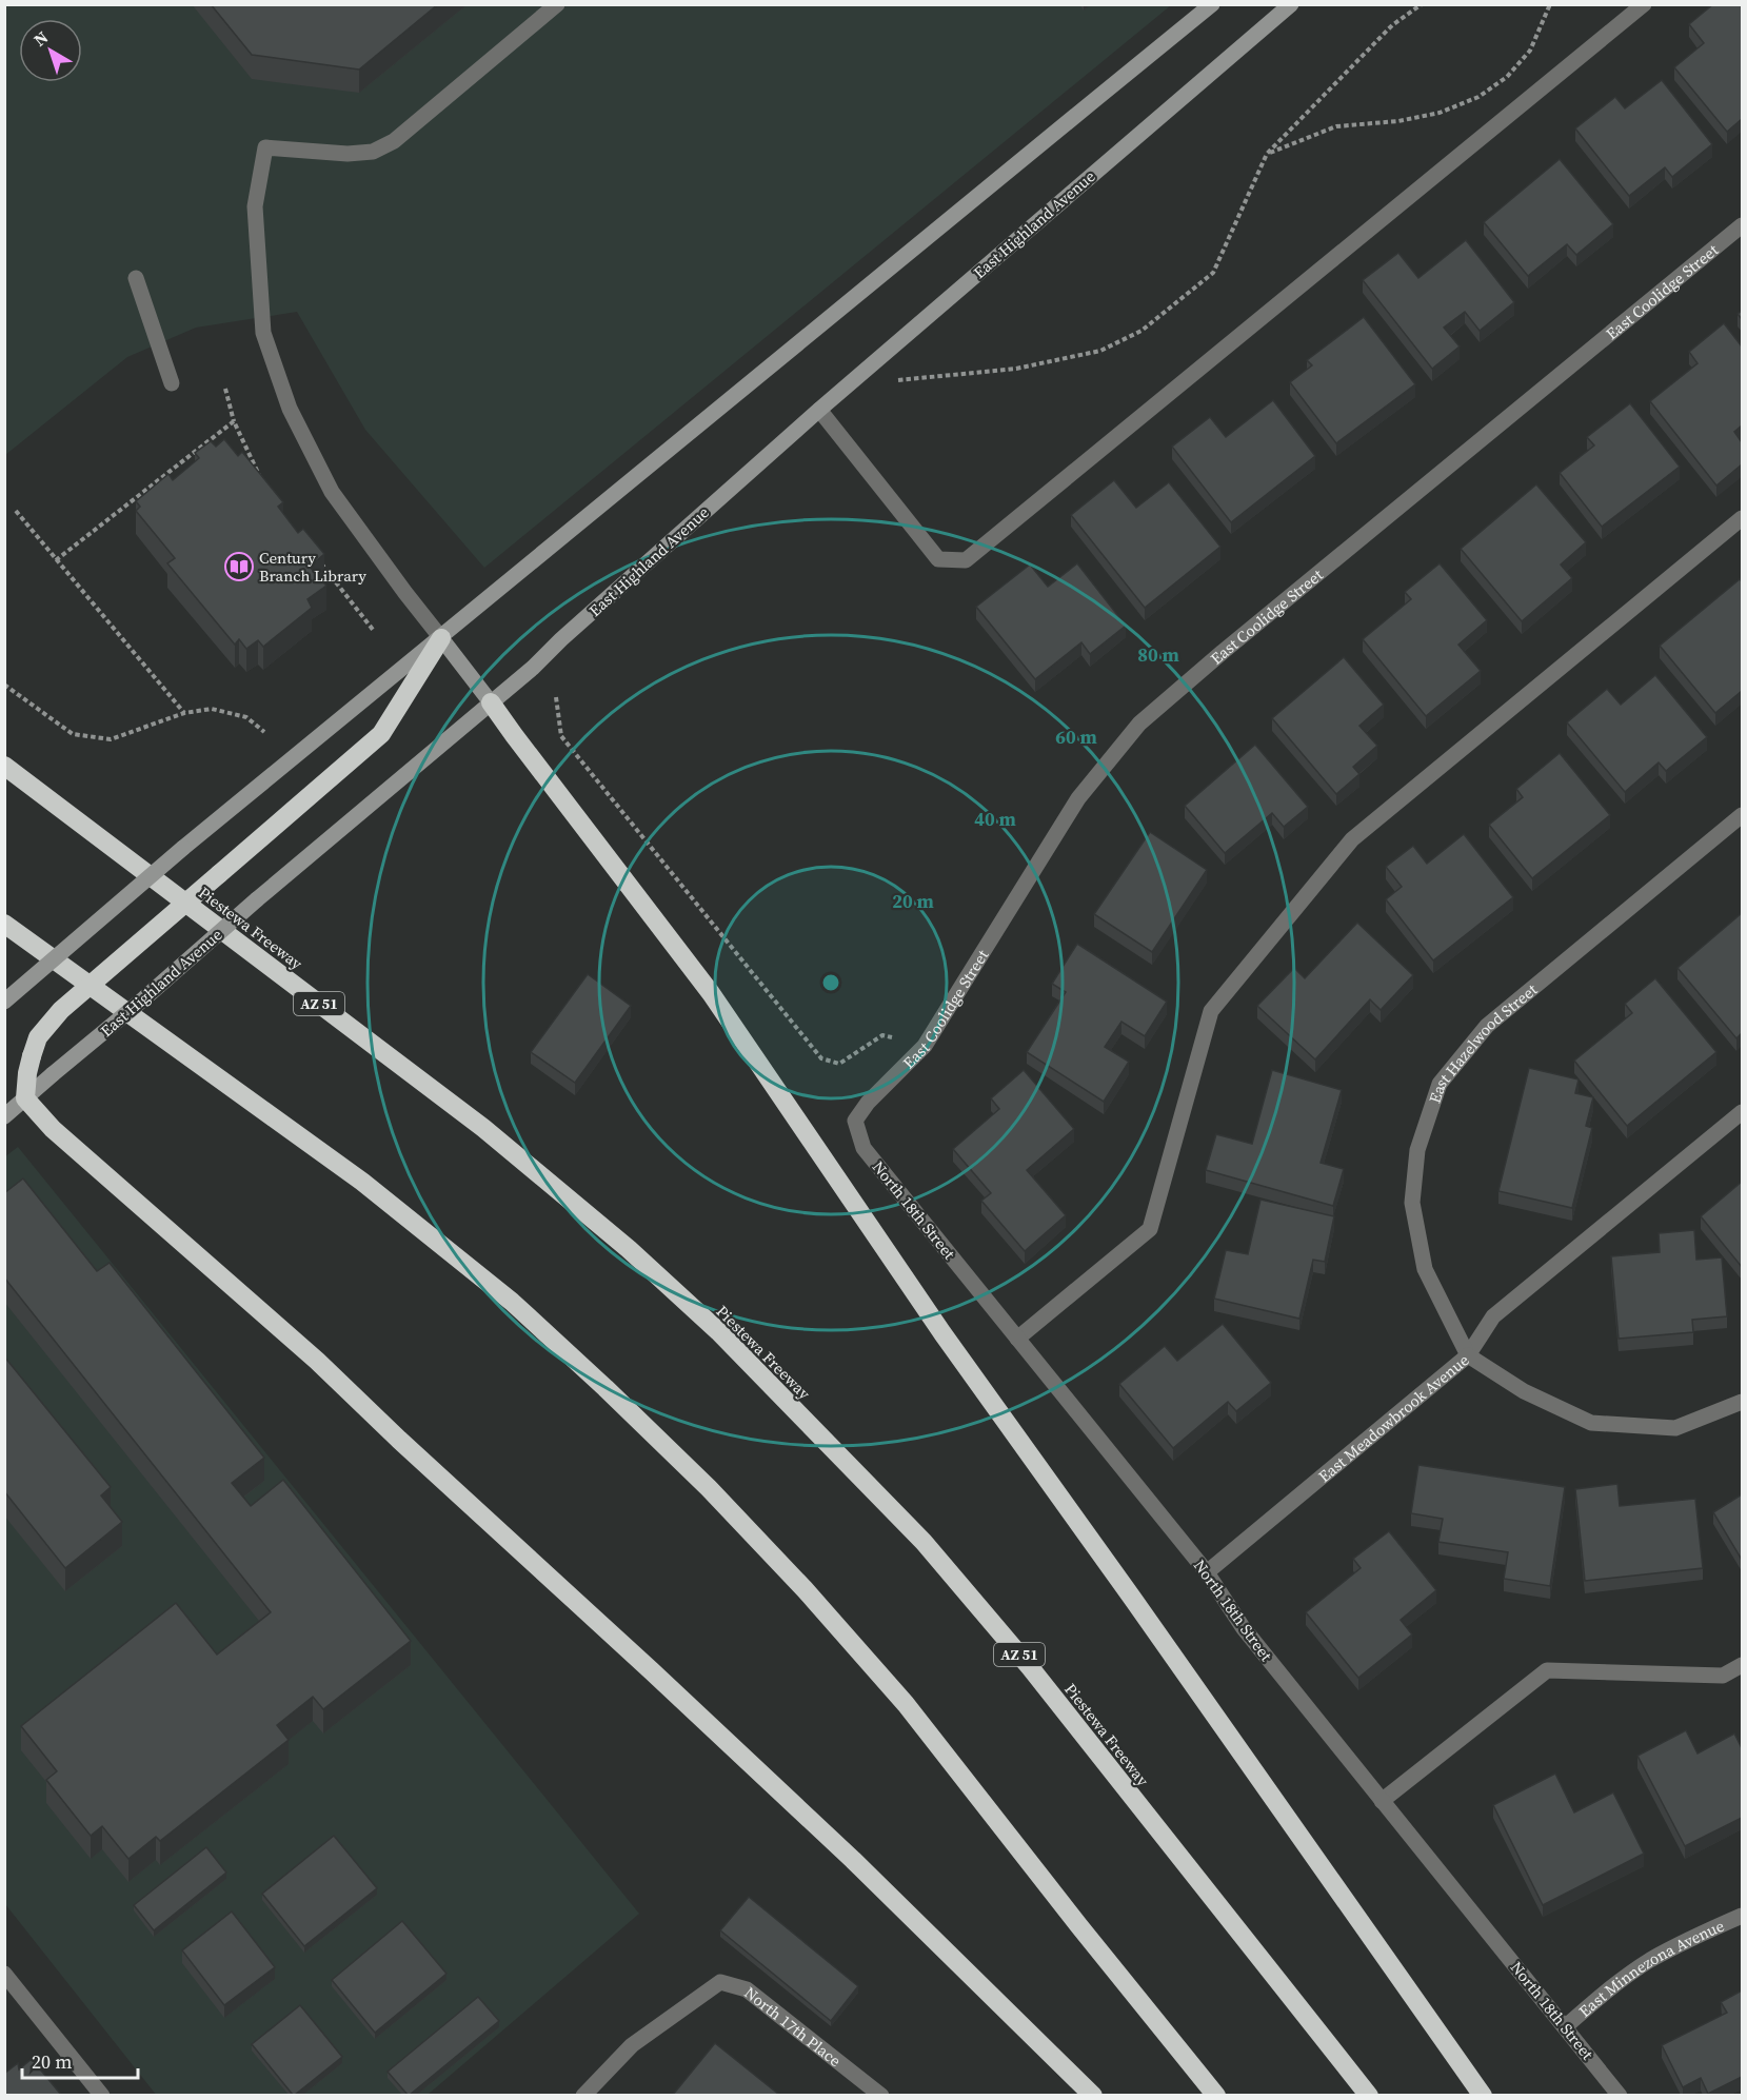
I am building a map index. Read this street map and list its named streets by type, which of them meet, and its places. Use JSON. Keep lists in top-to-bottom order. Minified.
{"streets":{"highway":["Piestewa Freeway","AZ 51"],"main road":["East Highland Avenue"],"street":["East Coolidge Street","East Hazelwood Street","North 18th Street","East Meadowbrook Avenue","East Minnezona Avenue","North 17th Place"]},"crossings":[["East Coolidge Street","North 18th Street"],["East Hazelwood Street","East Meadowbrook Avenue"],["North 18th Street","East Meadowbrook Avenue"],["North 18th Street","East Minnezona Avenue"]],"places":{"library":["Century Branch Library"]},"scale_bar":"20 m","north":"top left","rings":["80 m","60 m","40 m","20 m"]}
